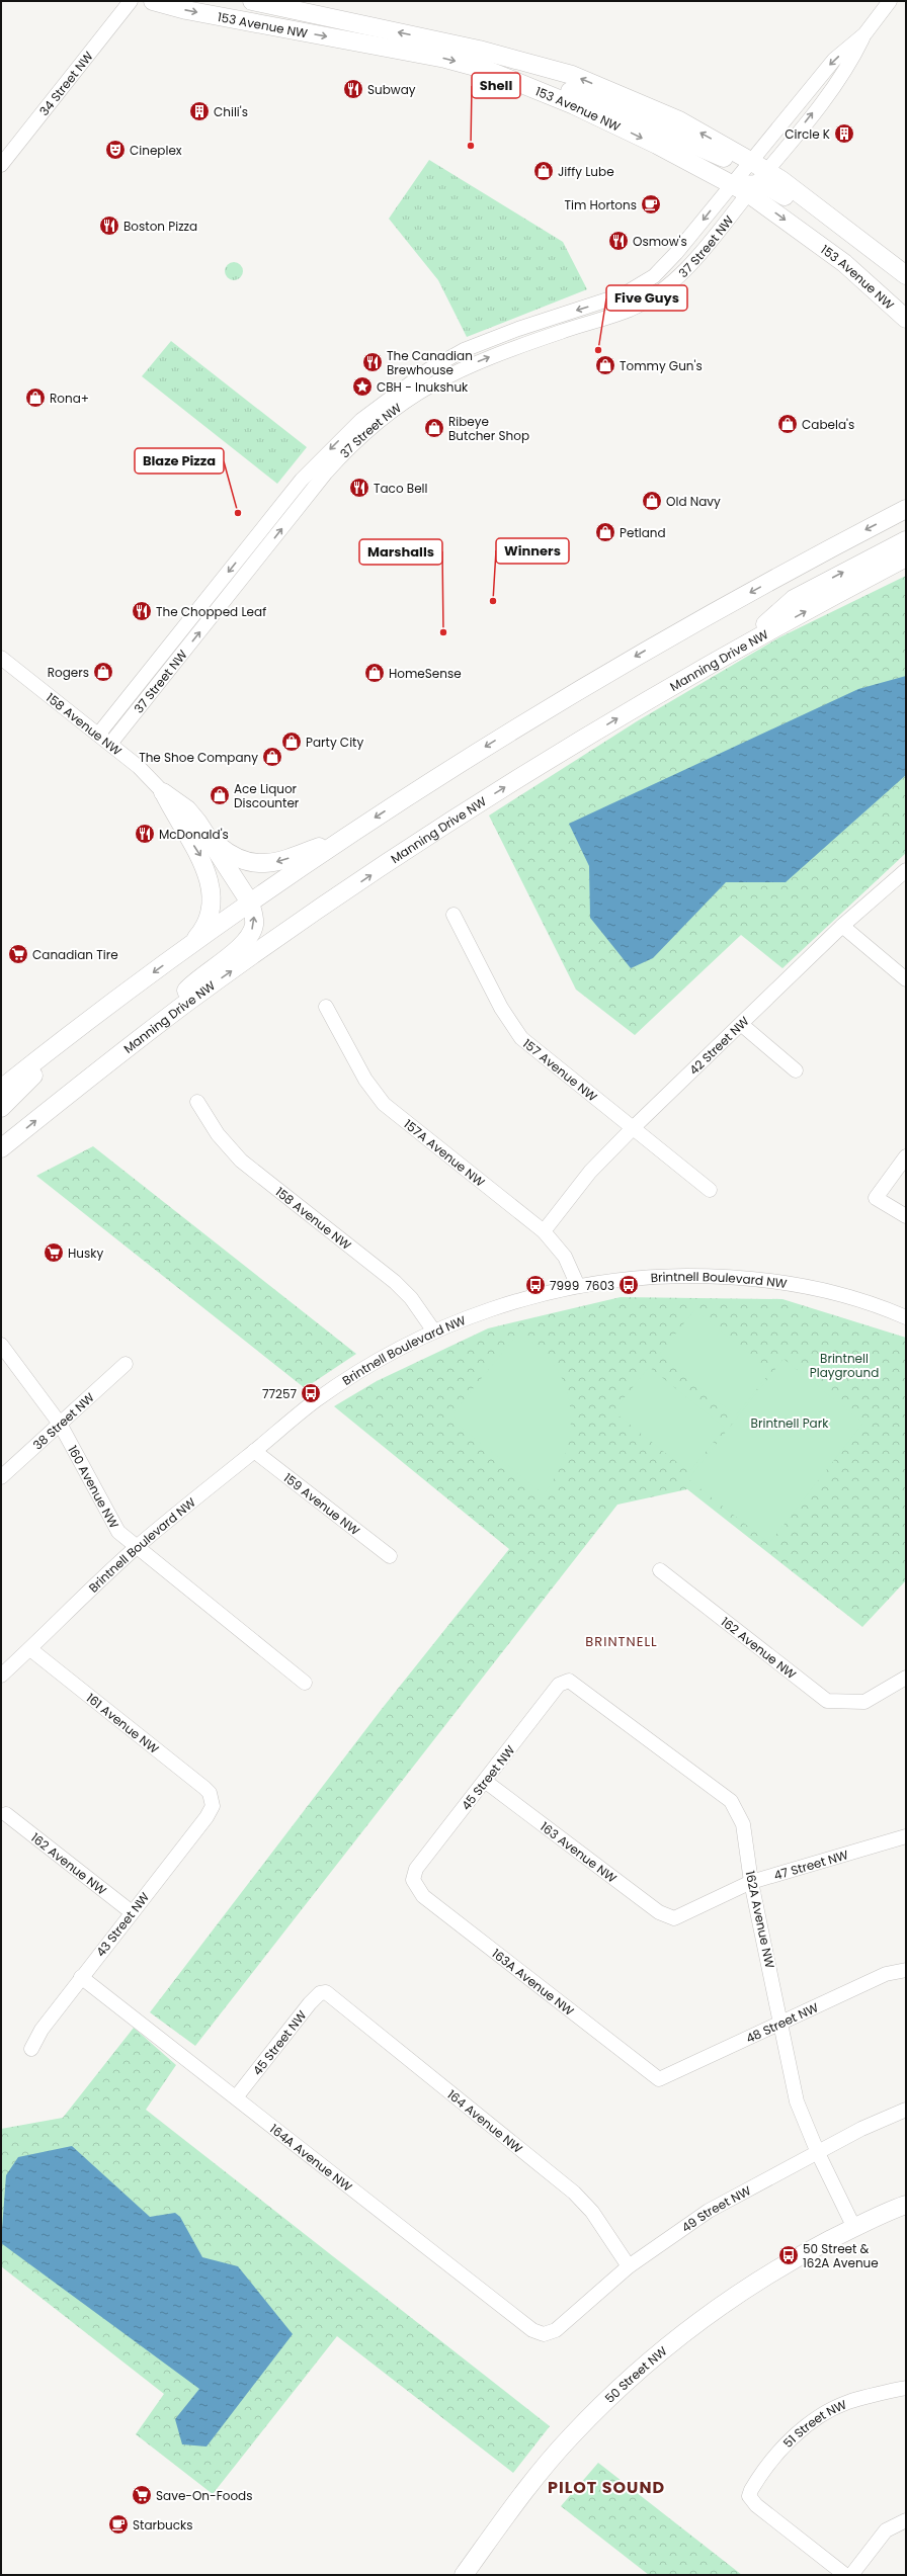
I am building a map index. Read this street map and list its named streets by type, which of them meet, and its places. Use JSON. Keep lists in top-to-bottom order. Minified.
{"streets":{"main road":["153 Avenue NW","Manning Drive NW","50 Street NW"],"street":["34 Street NW","37 Street NW","158 Avenue NW","42 Street NW","157 Avenue NW","157A Avenue NW","Brintnell Boulevard NW","38 Street NW","160 Avenue NW","159 Avenue NW","162 Avenue NW","161 Avenue NW","45 Street NW","163 Avenue NW","47 Street NW","162A Avenue NW","43 Street NW","163A Avenue NW","48 Street NW","164 Avenue NW","164A Avenue NW","49 Street NW","51 Street NW"]},"crossings":[["153 Avenue NW","37 Street NW"],["37 Street NW","158 Avenue NW"],["158 Avenue NW","Brintnell Boulevard NW"],["42 Street NW","157 Avenue NW"],["42 Street NW","157A Avenue NW"],["157A Avenue NW","Brintnell Boulevard NW"],["Brintnell Boulevard NW","160 Avenue NW"],["Brintnell Boulevard NW","159 Avenue NW"],["Brintnell Boulevard NW","161 Avenue NW"],["38 Street NW","160 Avenue NW"],["162 Avenue NW","43 Street NW"],["161 Avenue NW","43 Street NW"],["45 Street NW","163 Avenue NW"],["45 Street NW","162A Avenue NW"],["45 Street NW","163A Avenue NW"],["45 Street NW","164 Avenue NW"],["45 Street NW","164A Avenue NW"],["163 Avenue NW","47 Street NW"],["47 Street NW","162A Avenue NW"],["162A Avenue NW","48 Street NW"],["162A Avenue NW","49 Street NW"],["162A Avenue NW","50 Street NW"],["43 Street NW","164A Avenue NW"],["163A Avenue NW","48 Street NW"],["164 Avenue NW","49 Street NW"],["164A Avenue NW","49 Street NW"]],"districts":["BRINTNELL","PILOT SOUND"],"parks":["Brintnell Playground","Brintnell Park"],"places":{"restaurant":["Subway","Boston Pizza","Osmow's","The Canadian Brewhouse","Taco Bell","The Chopped Leaf","McDonald's"],"building":["Chili's","Circle K"],"other":["Shell","Five Guys","Blaze Pizza","Winners","Marshalls"],"theatre":["Cineplex"],"shop":["Jiffy Lube","Tommy Gun's","Rona+","Cabela's","Ribeye Butcher Shop","Old Navy","Petland","Rogers","HomeSense","Party City","The Shoe Company","Ace Liquor Discounter"],"cafe":["Tim Hortons","Starbucks"],"place":["CBH - Inukshuk"],"supermarket":["Canadian Tire","Husky","Save-On-Foods"],"bus stop":["7999","7603","77257","50 Street & 162A Avenue"]}}
